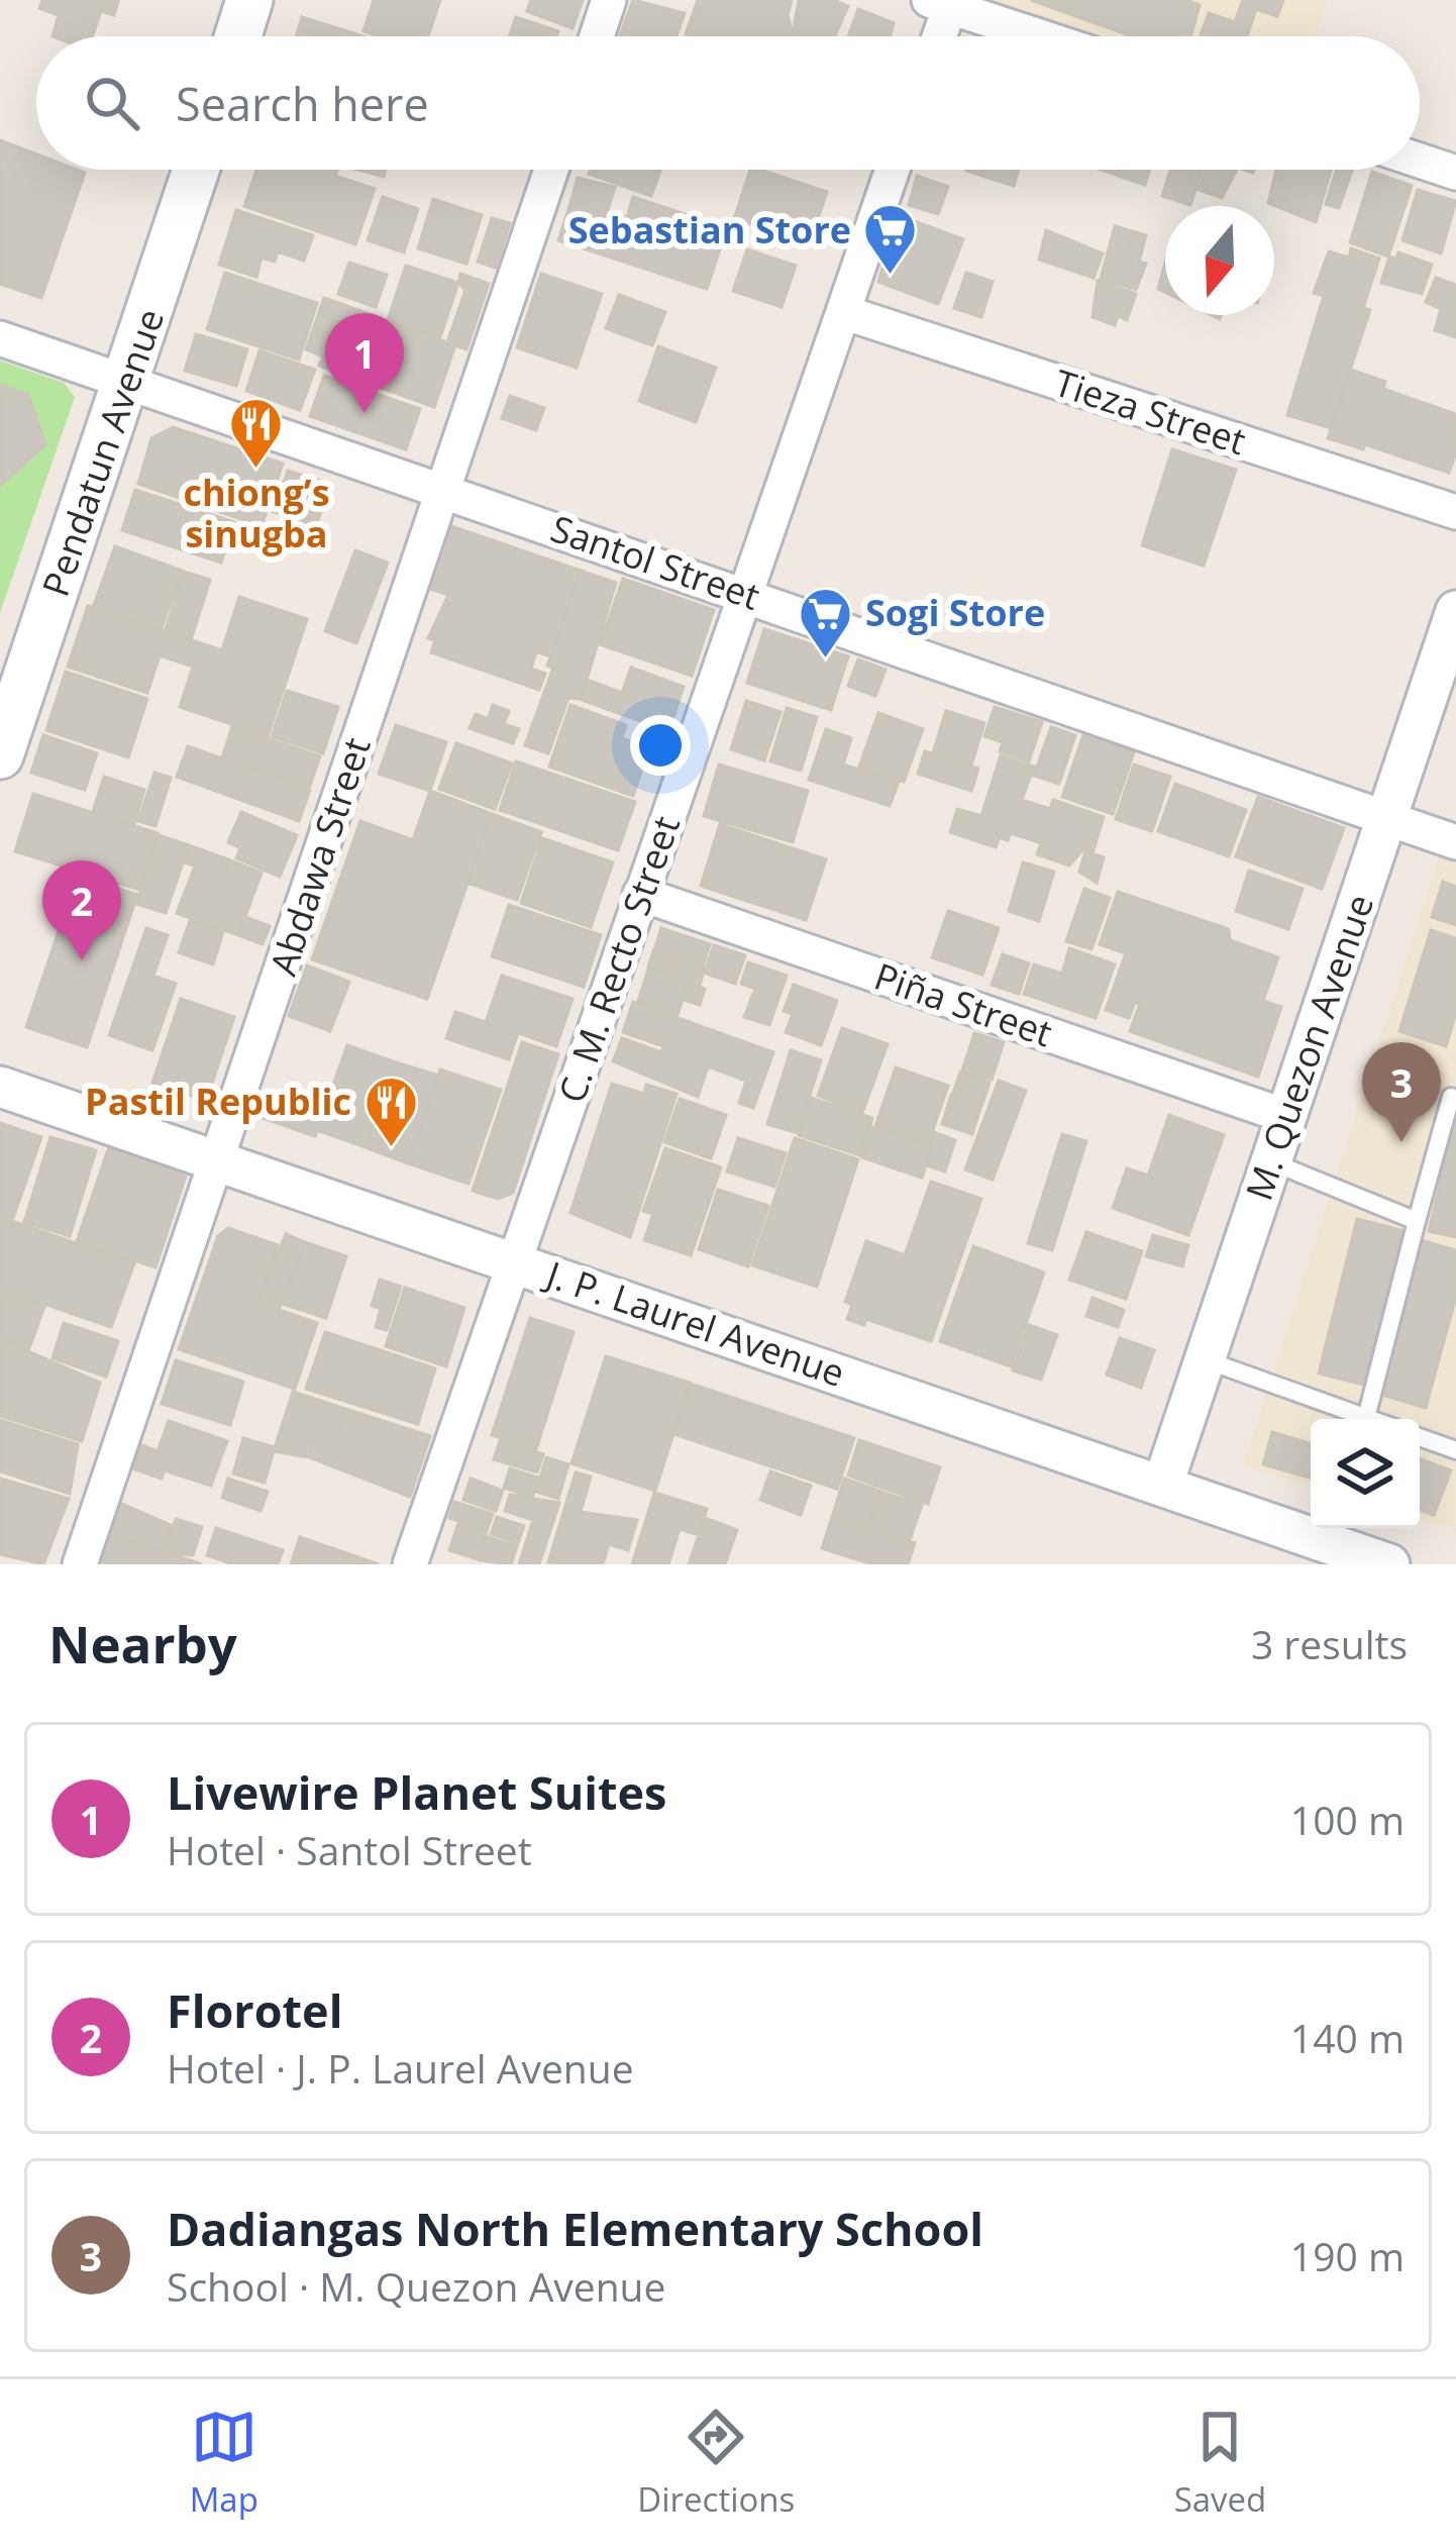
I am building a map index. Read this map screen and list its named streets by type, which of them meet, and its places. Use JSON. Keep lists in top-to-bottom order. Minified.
{"streets":{"main road":["Pendatun Avenue"],"street":["Tieza Street","Santol Street","Abdawa Street","C. M. Recto Street","Piña Street","M. Quezon Avenue","J. P. Laurel Avenue"]},"crossings":[["Tieza Street","C. M. Recto Street"],["Pendatun Avenue","Santol Street"],["Santol Street","Abdawa Street"],["Santol Street","C. M. Recto Street"],["Santol Street","M. Quezon Avenue"],["Abdawa Street","J. P. Laurel Avenue"],["C. M. Recto Street","Piña Street"],["C. M. Recto Street","J. P. Laurel Avenue"],["Piña Street","M. Quezon Avenue"],["M. Quezon Avenue","J. P. Laurel Avenue"]],"places":{"supermarket":["Sebastian Store","Sogi Store"],"restaurant":["chiong’s sinugba","Pastil Republic"]},"north":"bottom","page":{"search":"Search here","pins":["1","2","3"],"heading":["Nearby","3 results"],"list":[{"mark":"1","name":"Livewire Planet Suites","note":"Hotel · Santol Street","value":"100 m"},{"mark":"2","name":"Florotel","note":"Hotel · J. P. Laurel Avenue","value":"140 m"},{"mark":"3","name":"Dadiangas North Elementary School","note":"School · M. Quezon Avenue","value":"190 m"}],"nav":["Map","Directions","Saved"]}}
